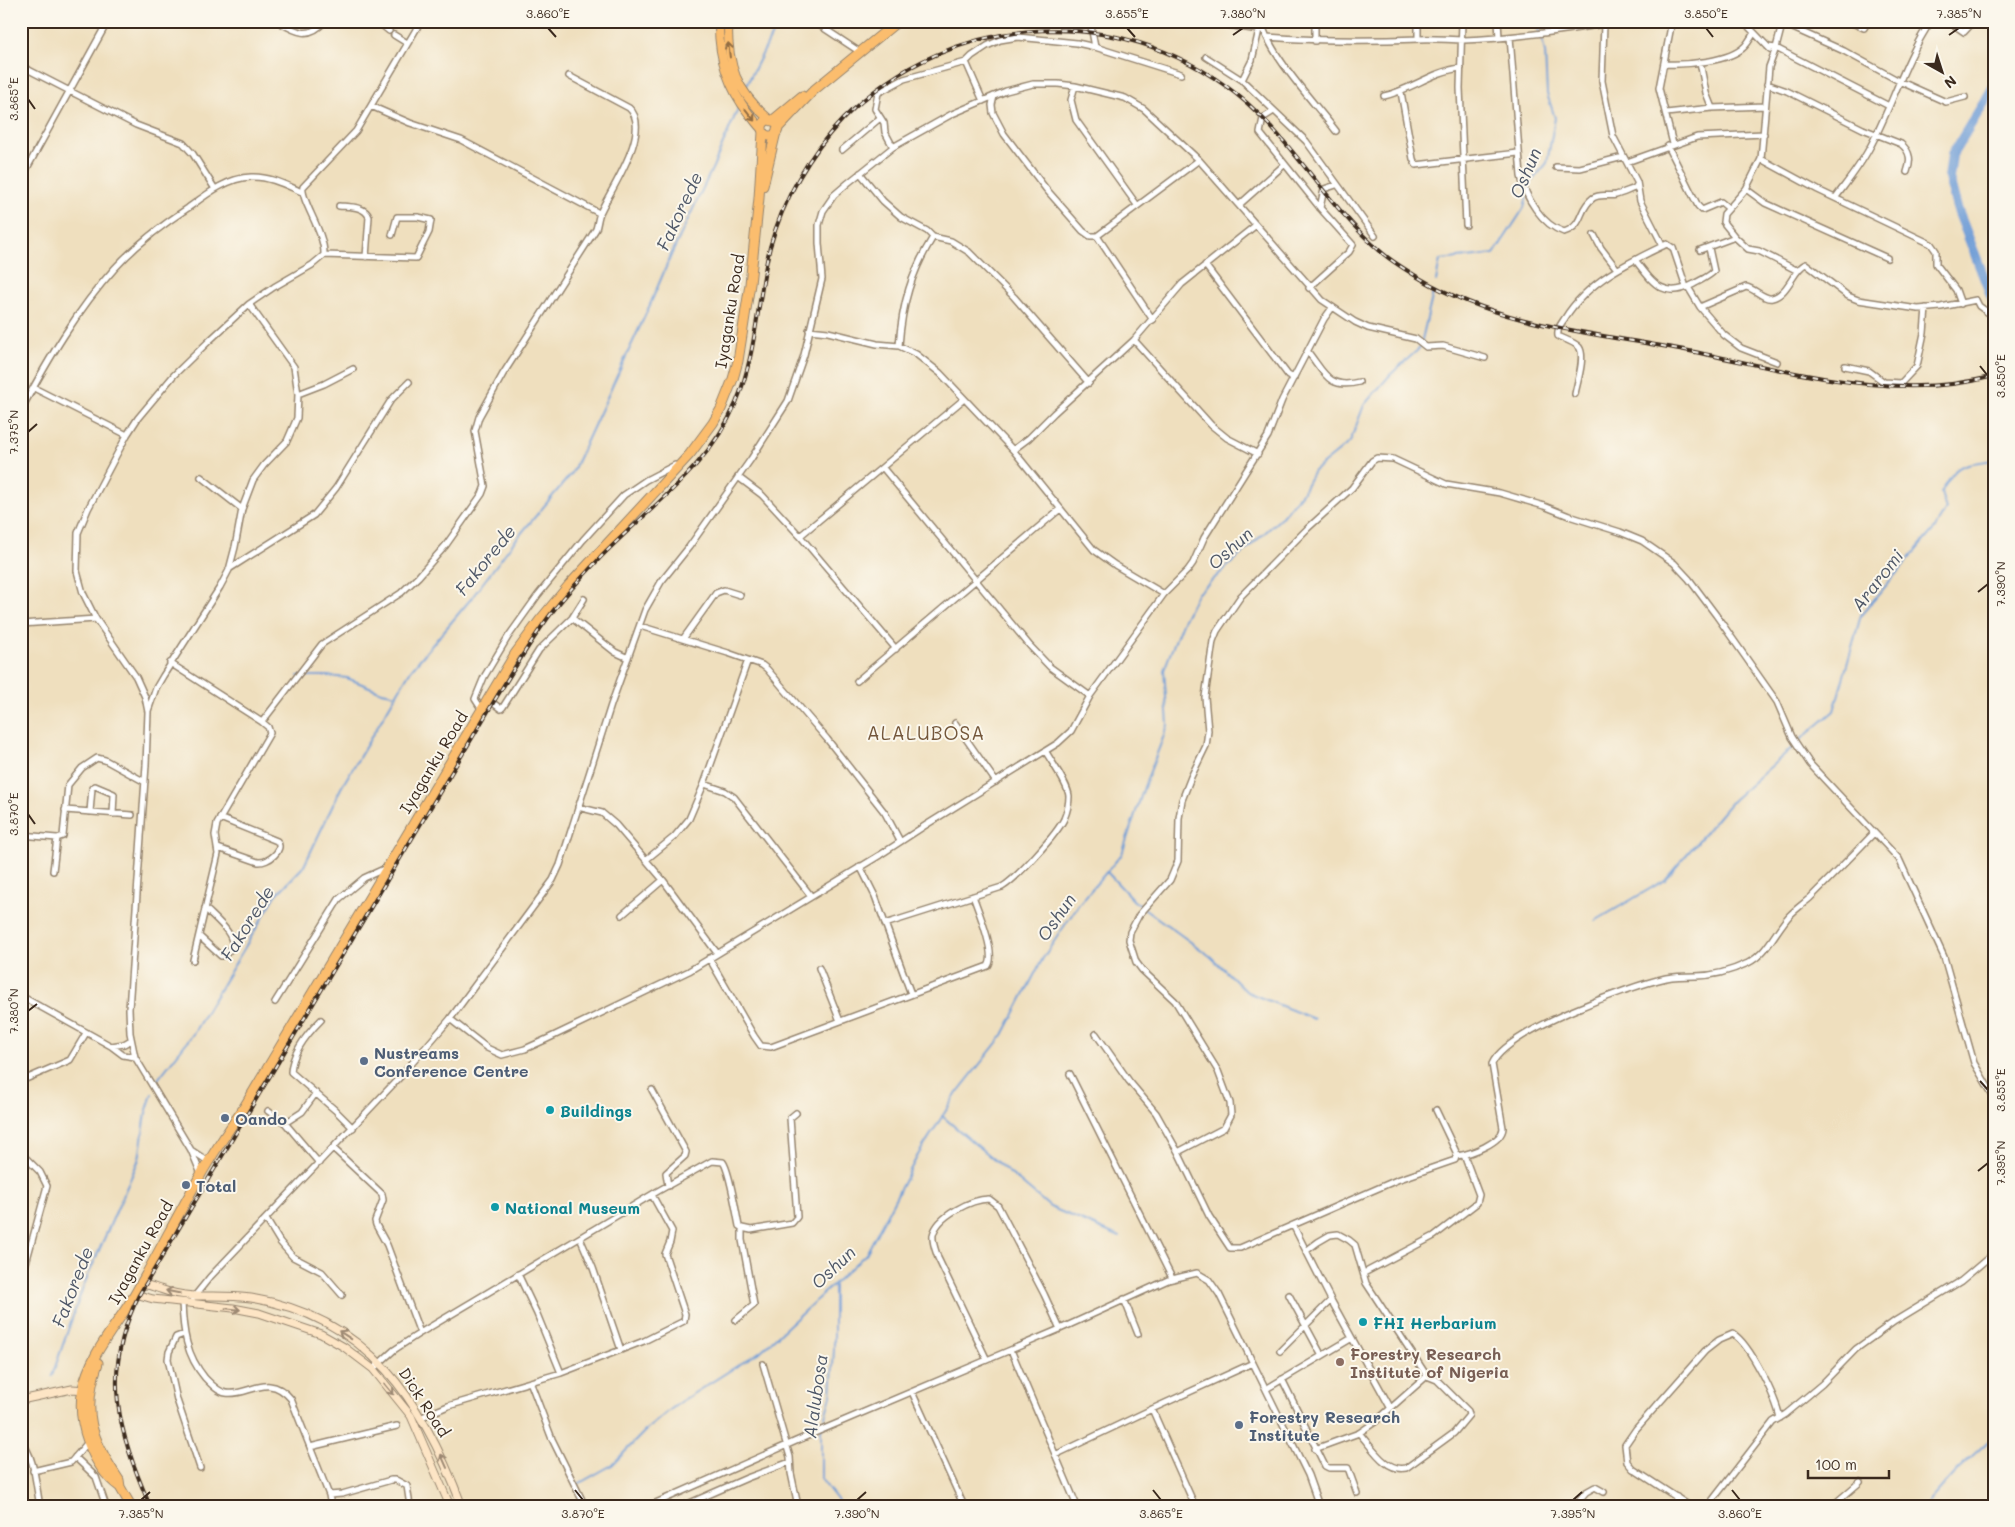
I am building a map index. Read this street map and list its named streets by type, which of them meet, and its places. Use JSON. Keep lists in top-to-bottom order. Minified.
{"streets":{"highway":["Iyaganku Road"],"main road":["Dick Road"]},"crossings":[["Iyaganku Road","Dick Road"]],"districts":["ALALUBOSA"],"water":["Oshun","Fakorede","Araromi","Alalubosa"],"places":["Nustreams Conference Centre","Buildings","Oando","Total","National Museum","FHI Herbarium","Forestry Research Institute of Nigeria","Forestry Research Institute"],"scale_bar":"100 m","north":"bottom right","coordinates":["3.860°E","3.855°E","7.380°N","3.850°E","7.385°N","3.865°E","7.375°N","7.390°N","3.870°E","7.395°N"]}
